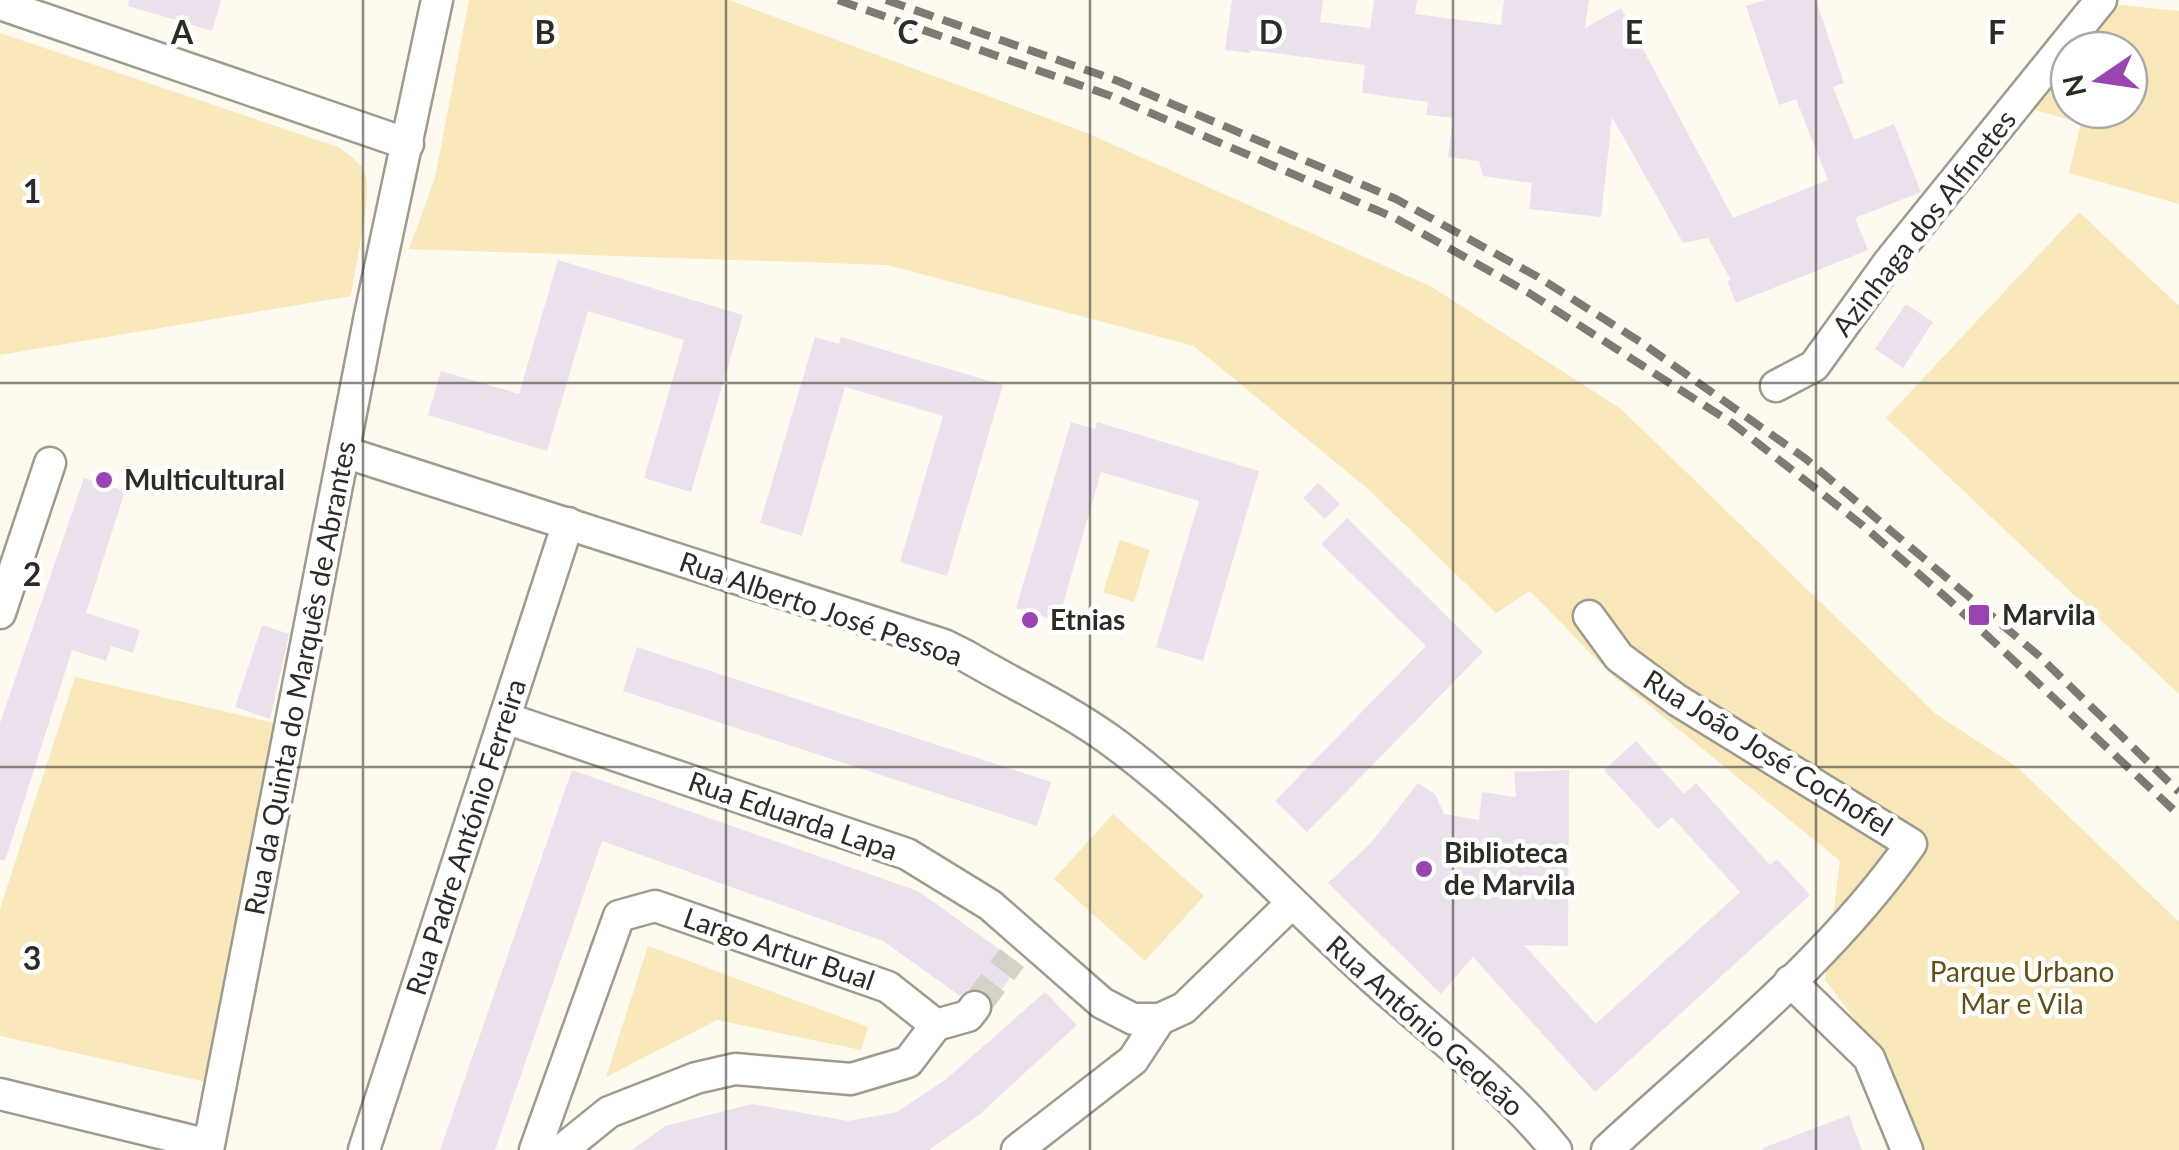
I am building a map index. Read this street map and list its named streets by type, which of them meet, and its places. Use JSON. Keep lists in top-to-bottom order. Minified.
{"streets":{"street":["Azinhaga dos Alfinetes","Rua Alberto José Pessoa","Rua da Quinta do Marquês de Abrantes","Rua João José Cochofel","Rua Eduarda Lapa","Rua Padre António Ferreira","Largo Artur Bual","Rua António Gedeão"]},"crossings":[["Rua Alberto José Pessoa","Rua da Quinta do Marquês de Abrantes"],["Rua Alberto José Pessoa","Rua Padre António Ferreira"],["Rua Alberto José Pessoa","Rua António Gedeão"],["Rua Eduarda Lapa","Rua Padre António Ferreira"]],"parks":["Parque Urbano Mar e Vila"],"places":{"other":["Multicultural","Etnias","Biblioteca de Marvila"],"transit":["Marvila"]},"north":"left","grid":{"columns":["A","B","C","D","E","F"],"rows":["1","2","3"]}}
